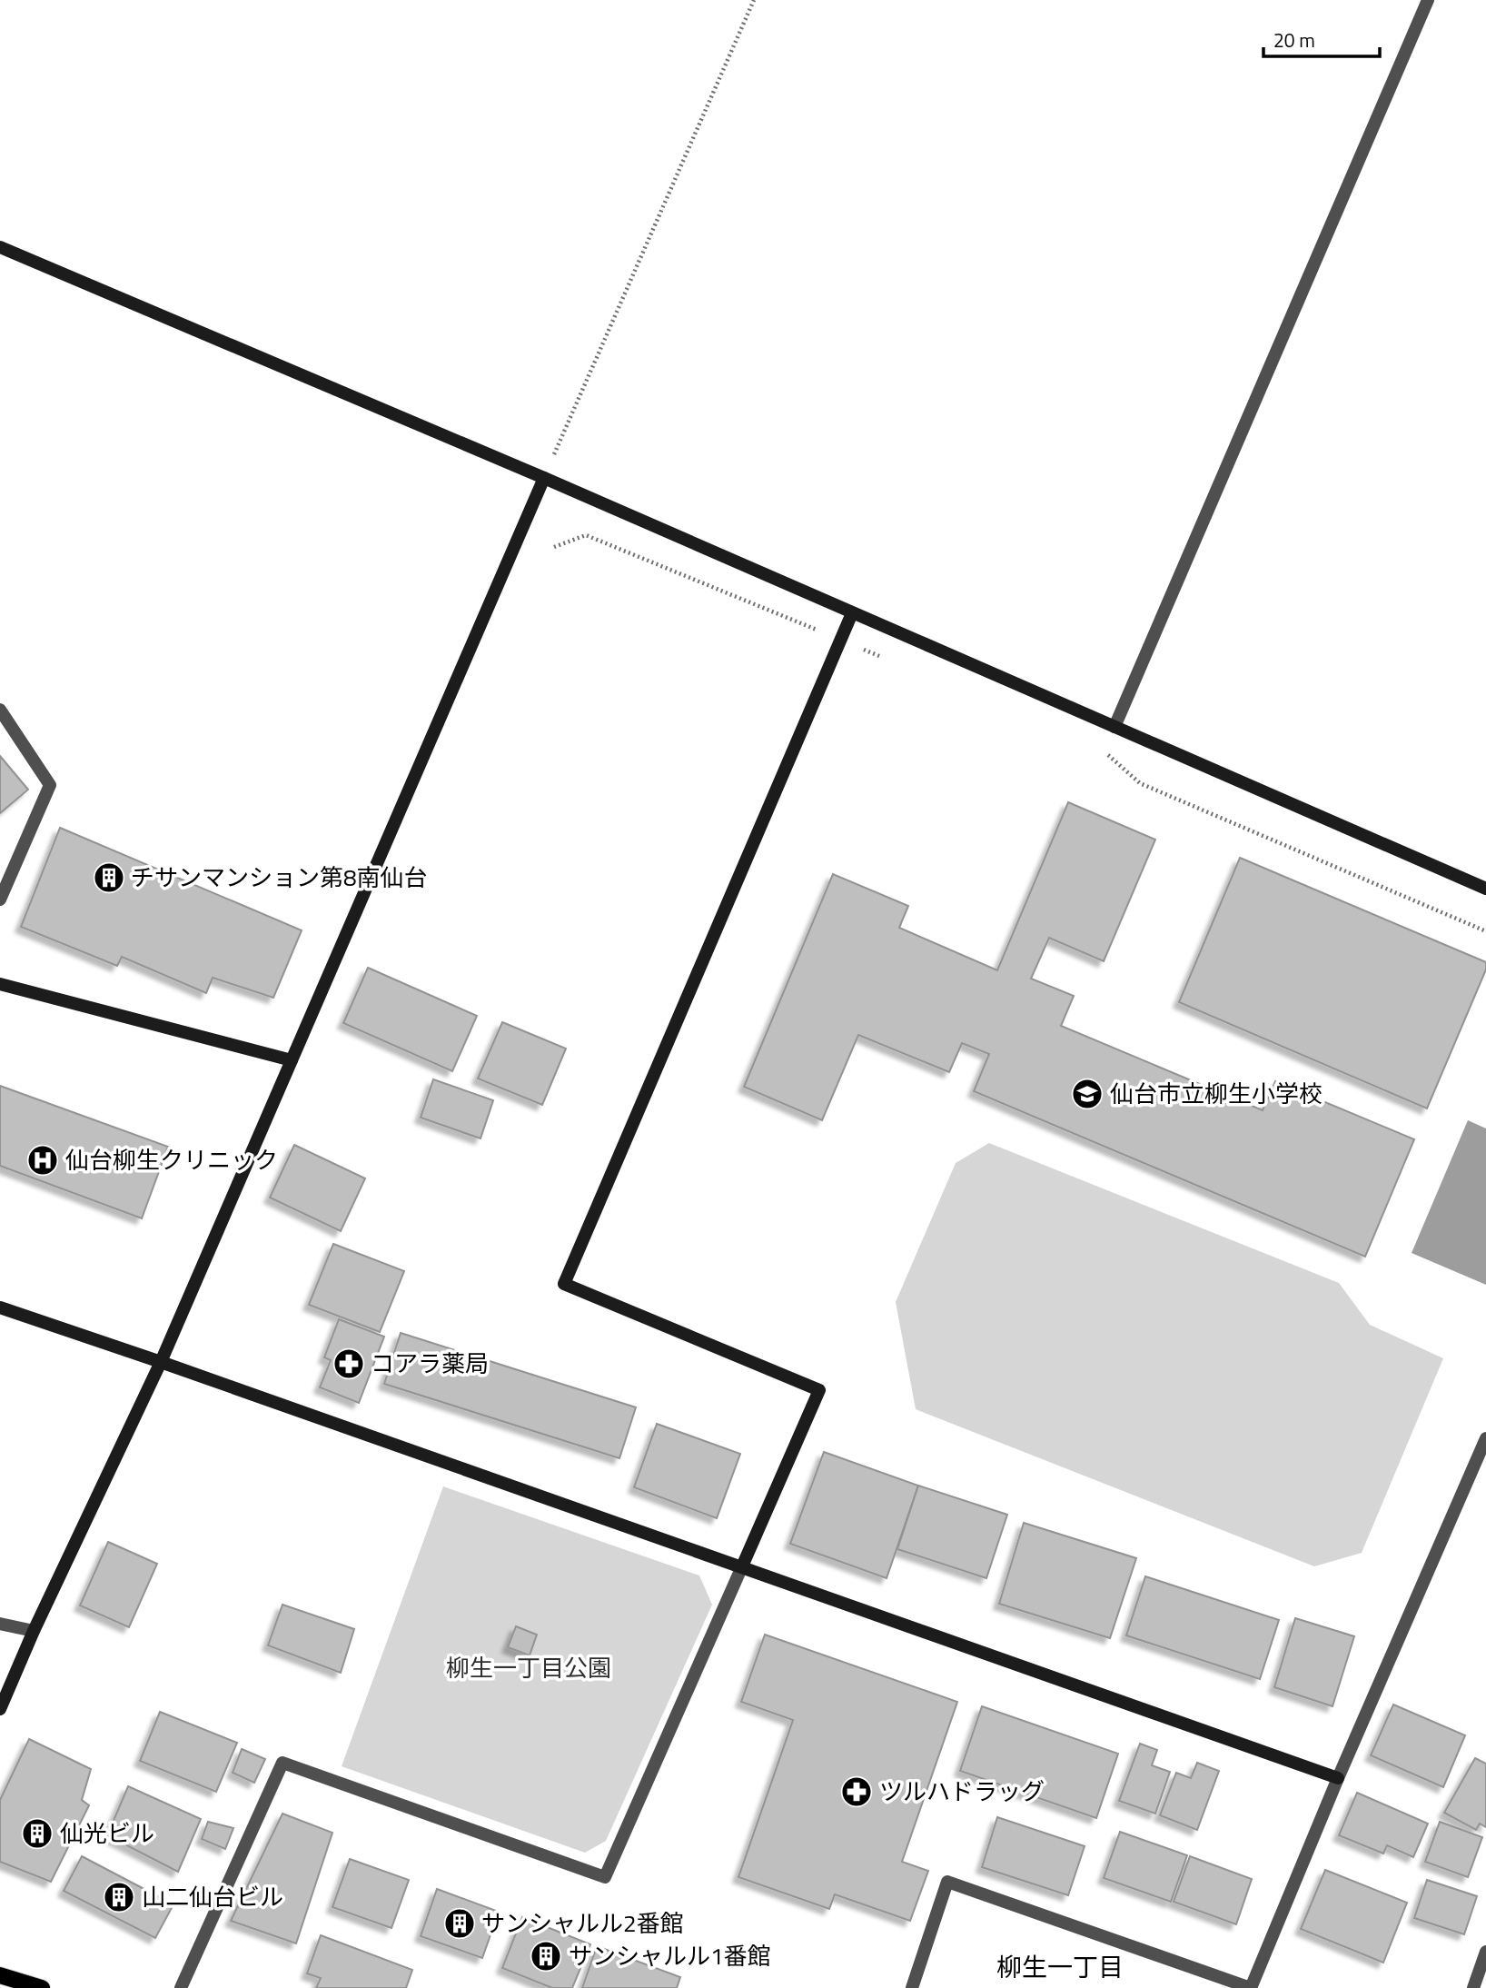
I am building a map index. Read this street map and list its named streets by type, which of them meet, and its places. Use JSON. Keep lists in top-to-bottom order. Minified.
{"districts":["柳生一丁目"],"parks":["柳生一丁目公園"],"places":{"building":["チサンマンション第8南仙台","仙光ビル","山二仙台ビル","サンシャルル2番館","サンシャルル1番館"],"school or university":["仙台市立柳生小学校"],"hospital":["仙台柳生クリニック"],"pharmacy":["コアラ薬局","ツルハドラッグ"]},"scale_bar":"20 m"}
